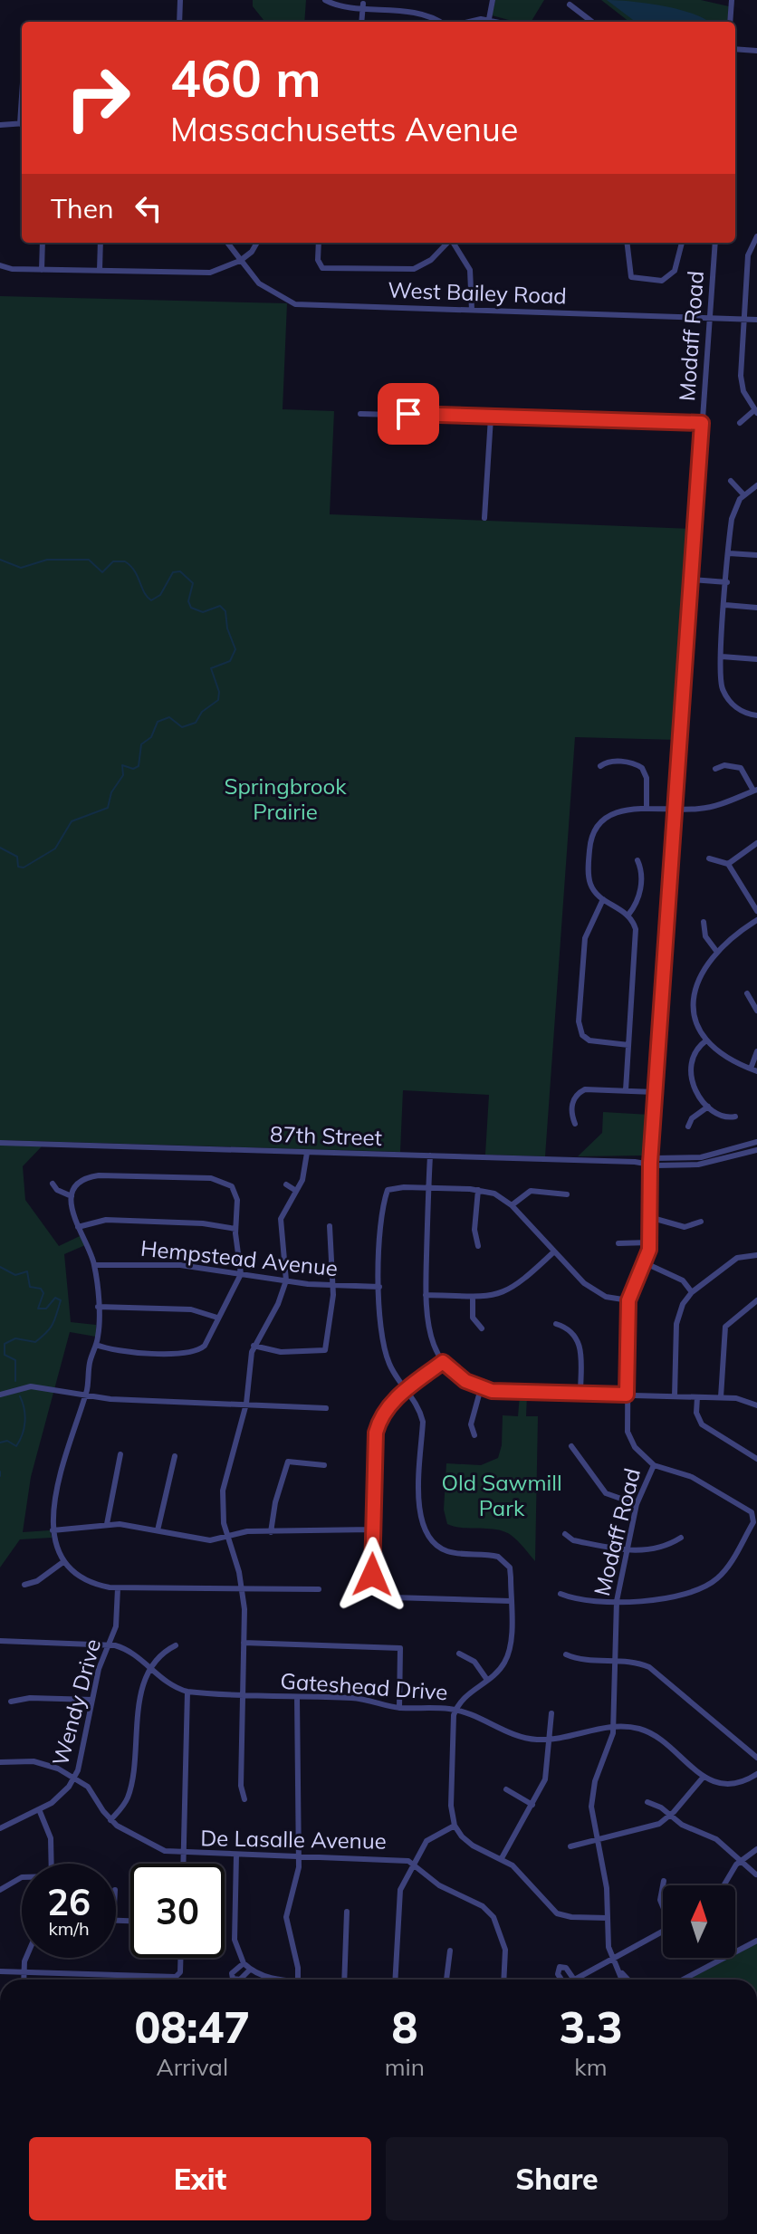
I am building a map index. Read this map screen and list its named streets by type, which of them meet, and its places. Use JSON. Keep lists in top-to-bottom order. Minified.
{"streets":{"street":["West Bailey Road","Modaff Road","87th Street","Hempstead Avenue","Gateshead Drive","Wendy Drive","De Lasalle Avenue"]},"crossings":[["West Bailey Road","Modaff Road"],["Modaff Road","87th Street"],["Modaff Road","Gateshead Drive"],["Gateshead Drive","Wendy Drive"],["Wendy Drive","De Lasalle Avenue"]],"parks":["Springbrook Prairie","Old Sawmill Park"],"north":"top","page":{"turn":["460 m","Massachusetts Avenue"],"then":"Then","speed":"26 km/h","limit":"30","eta":["08:47","Arrival","8","min","3.3","km"],"buttons":["Exit","Share"]}}
